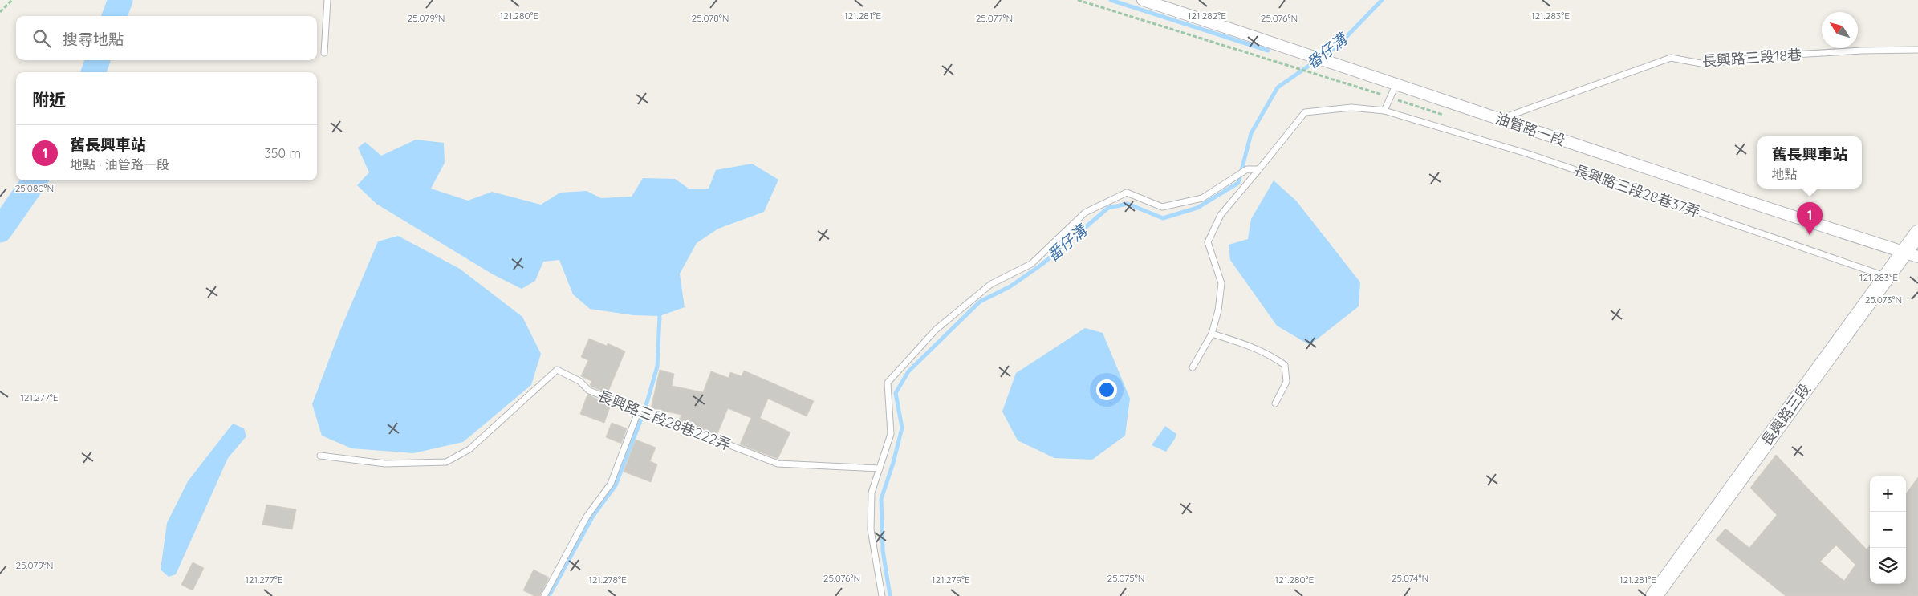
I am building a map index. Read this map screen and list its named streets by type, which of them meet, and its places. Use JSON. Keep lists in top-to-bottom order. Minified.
{"streets":{"street":["油管路一段","長興路三段"],"lane":["長興路三段18巷","長興路三段28巷37弄","長興路三段28巷222弄"]},"crossings":[["長興路三段18巷","油管路一段"],["油管路一段","長興路三段"],["長興路三段28巷37弄","長興路三段"]],"water":["番仔溝"],"north":"top left","page":{"search":"搜尋地點","heading":"附近","list":[{"mark":"1","name":"舊長興車站","note":"地點 · 油管路一段","value":"350 m"}],"popup":["舊長興車站","地點"],"pins":"1","map_buttons":["+","−"]},"coordinates":["121.280°E","121.281°E","121.282°E","121.283°E","25.078°N","25.077°N","25.076°N","25.079°N","25.080°N","25.073°N","121.277°E","25.075°N","25.074°N","121.278°E","121.279°E"]}
